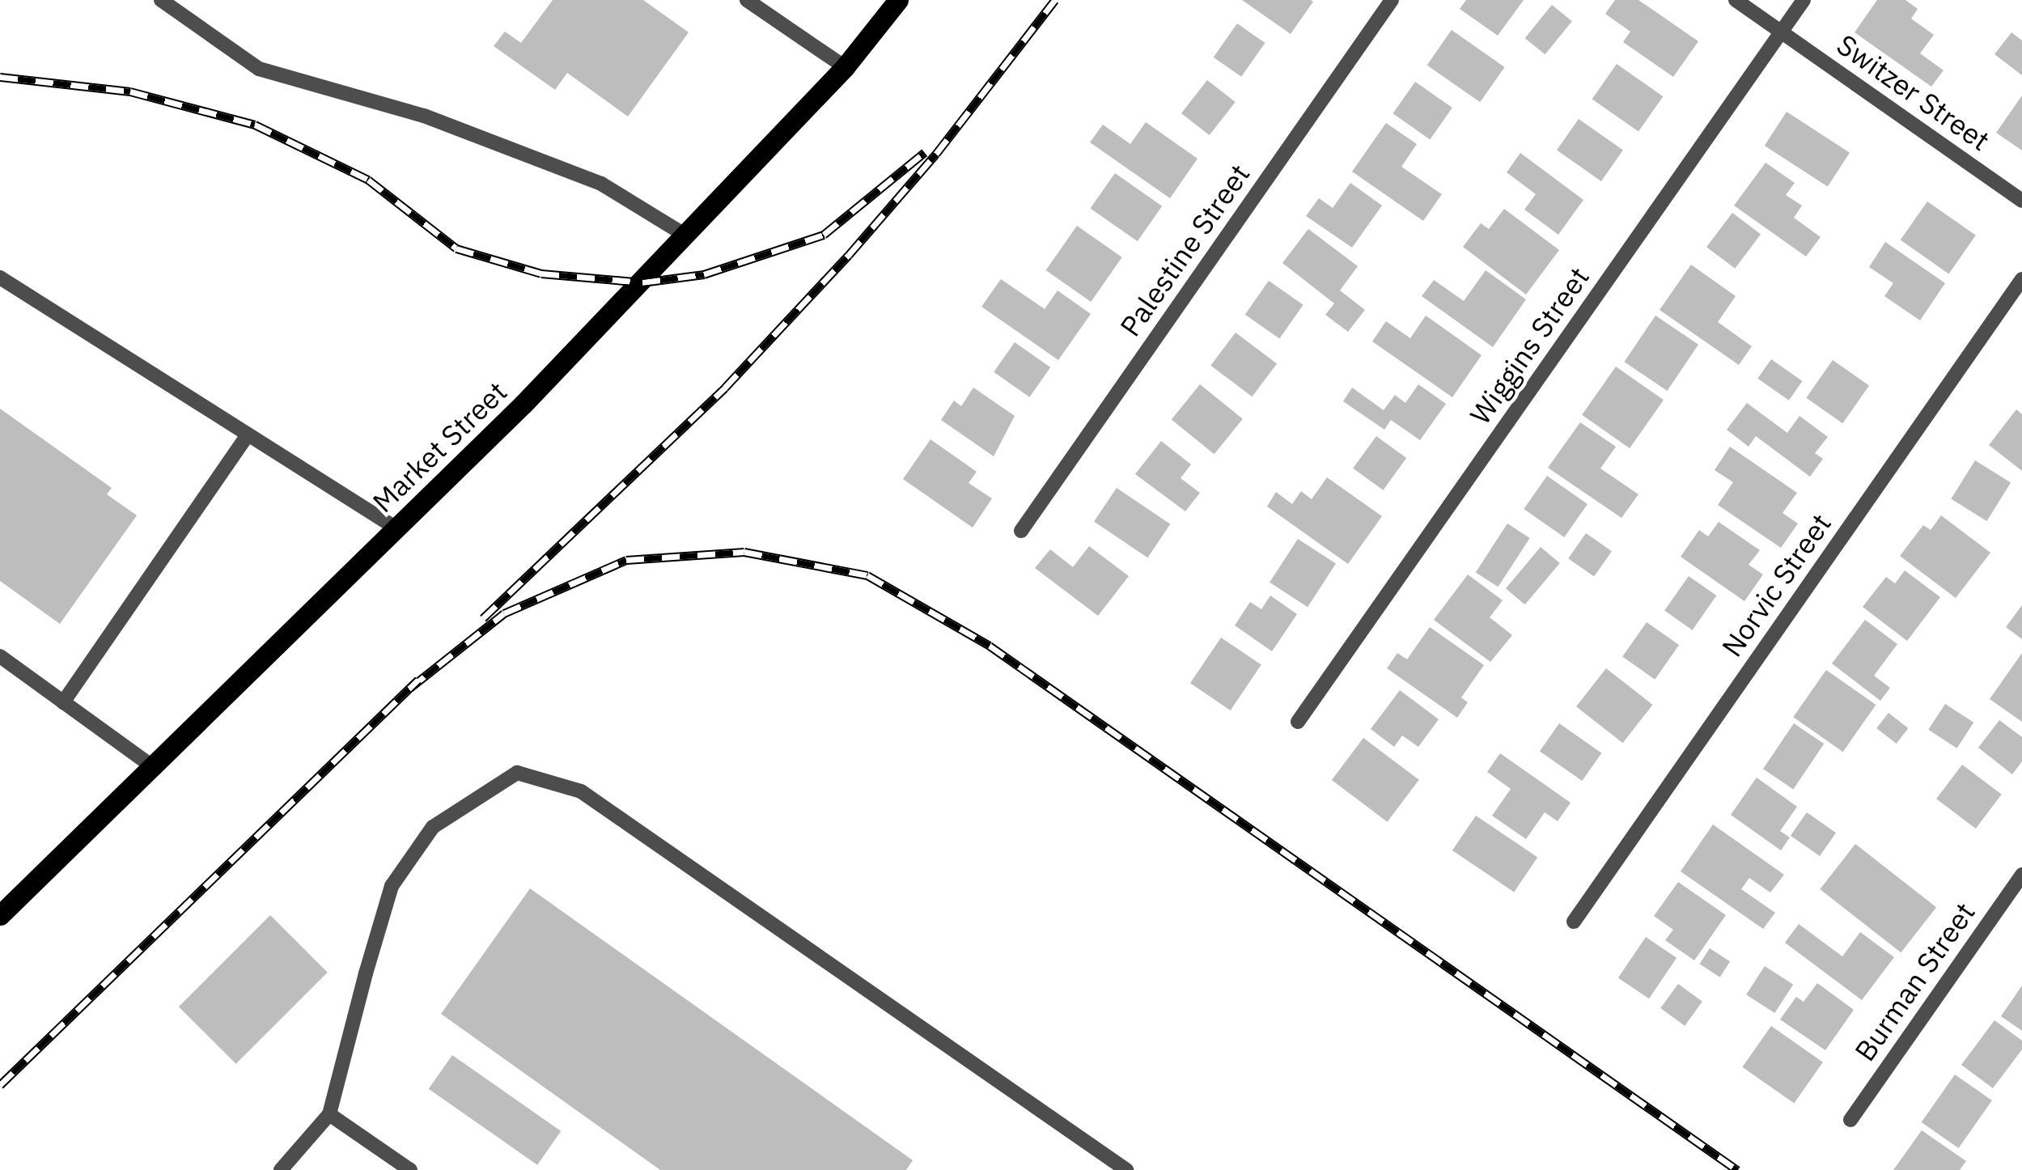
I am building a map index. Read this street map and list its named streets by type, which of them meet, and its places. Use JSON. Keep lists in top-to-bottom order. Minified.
{"streets":{"main road":["Market Street"],"street":["Switzer Street","Palestine Street","Wiggins Street","Norvic Street","Burman Street"]},"crossings":[["Switzer Street","Wiggins Street"]]}
